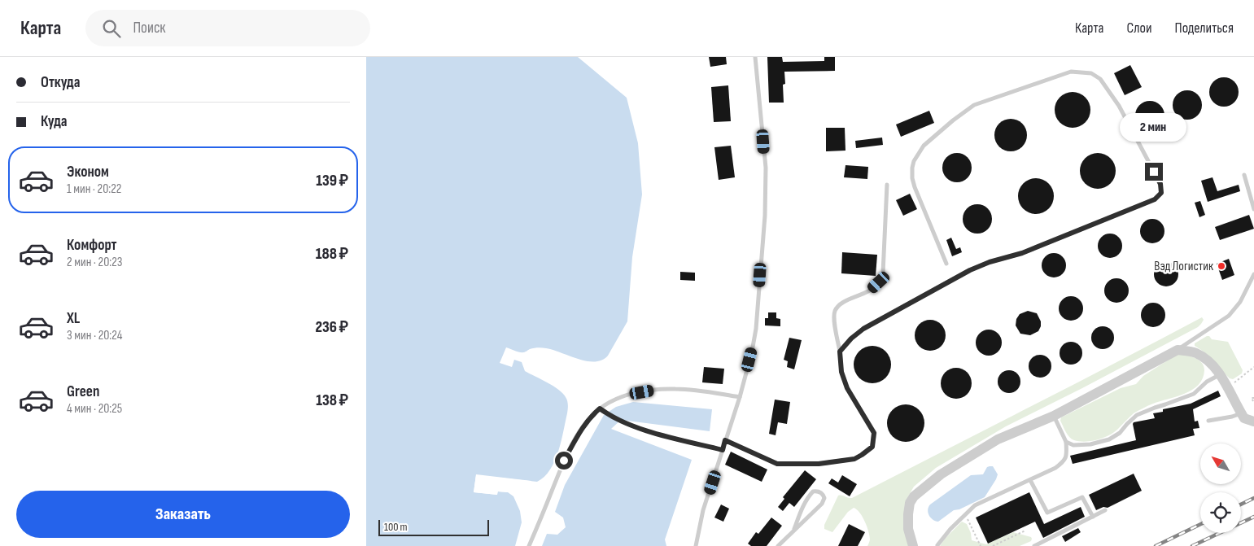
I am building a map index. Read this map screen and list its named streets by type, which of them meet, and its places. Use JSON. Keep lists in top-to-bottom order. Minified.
{"places":["Вэд Логистик"],"scale_bar":"100 m","north":"top left","page":{"header":"Карта","search":"Поиск","nav":["Карта","Слои","Поделиться"],"banner":["Откуда","Куда"],"bubble":"2 мин","list":[{"name":"Эконом","note":"1 мин · 20:22","value":"139 ₽"},{"name":"Комфорт","note":"2 мин · 20:23","value":"188 ₽"},{"name":"XL","note":"3 мин · 20:24","value":"236 ₽"},{"name":"Green","note":"4 мин · 20:25","value":"138 ₽"}],"buttons":"Заказать","scale":"100 m"}}
